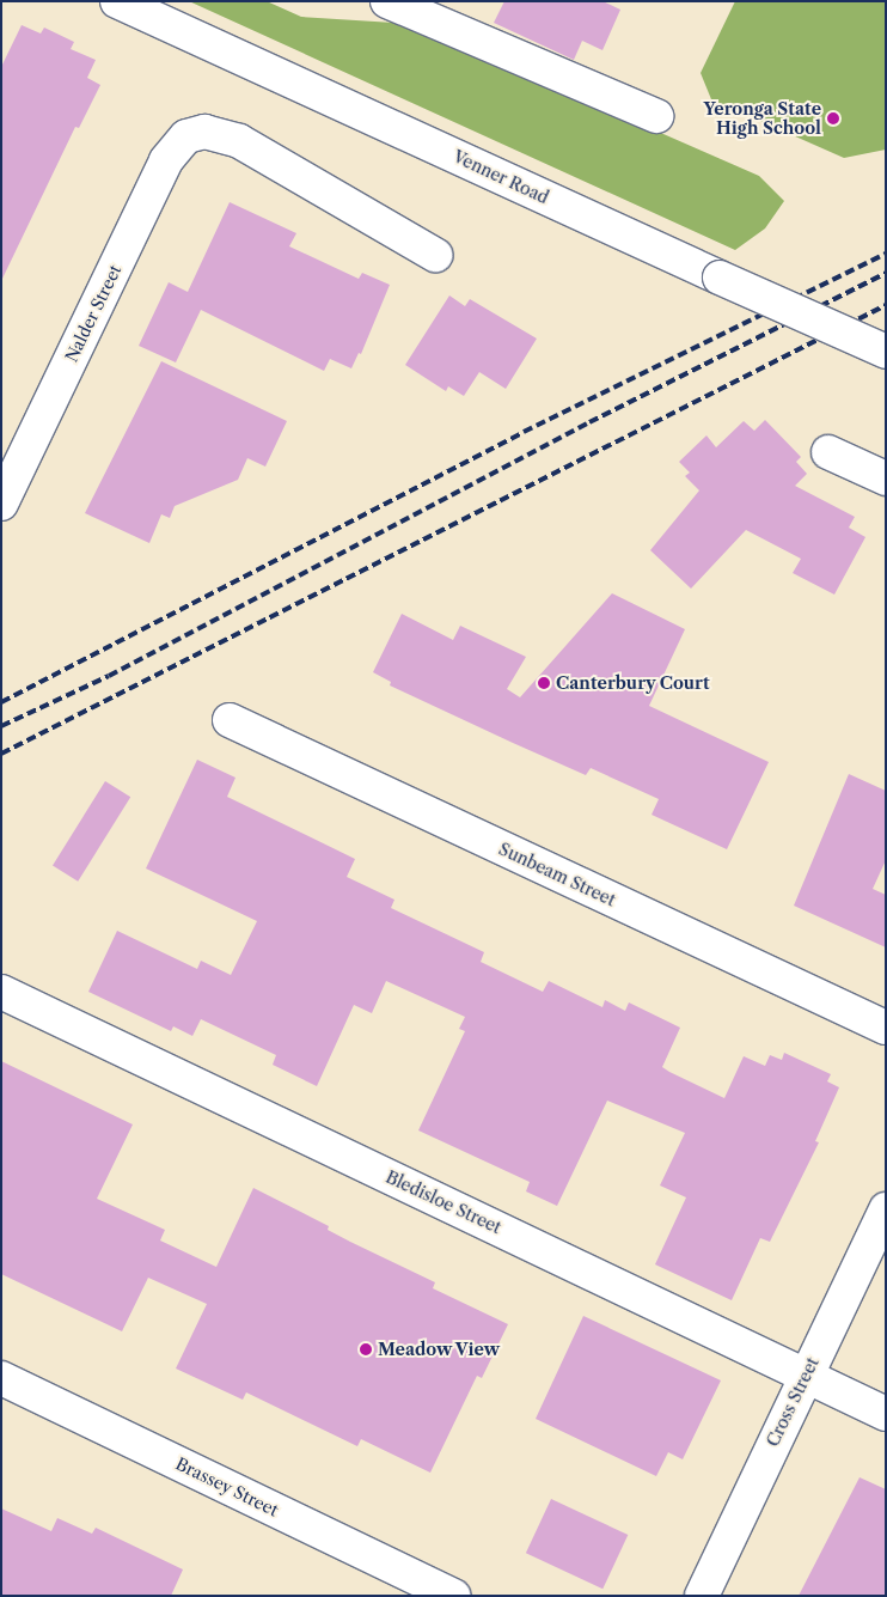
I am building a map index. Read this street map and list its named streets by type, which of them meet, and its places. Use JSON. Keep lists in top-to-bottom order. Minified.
{"streets":{"street":["Venner Road","Nalder Street","Sunbeam Street","Bledisloe Street","Cross Street","Brassey Street"]},"crossings":[["Bledisloe Street","Cross Street"]],"places":["Yeronga State High School","Canterbury Court","Meadow View"]}
